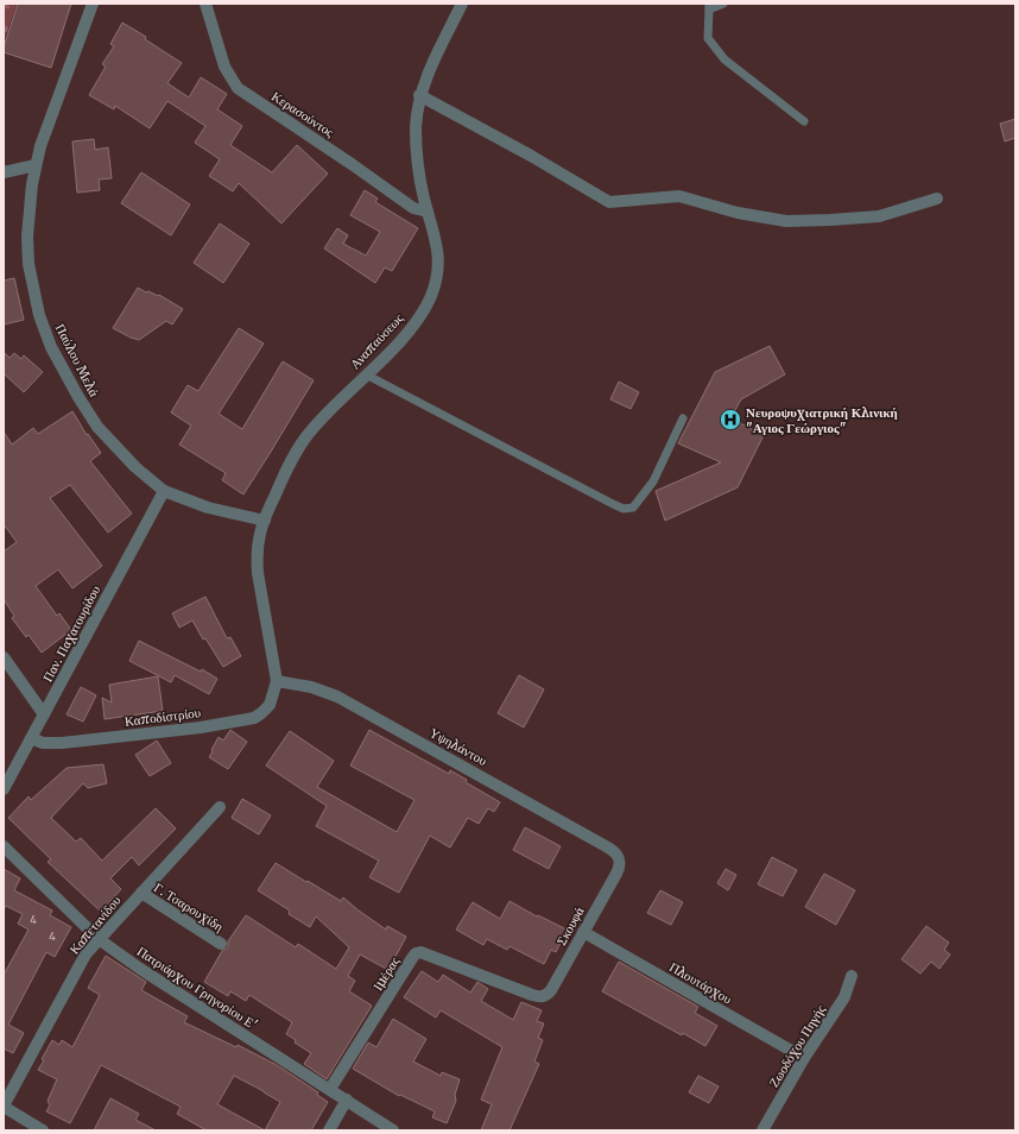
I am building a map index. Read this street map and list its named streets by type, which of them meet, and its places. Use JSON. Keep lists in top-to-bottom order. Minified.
{"streets":{"street":["Κερασούντος","Αναπαύσεως","Παύλου Μελά","Παν. Παχατουρίδου","Καποδίστρίου","Υψηλάντου","Γ. Τσαρουχίδη","Καπετανίδου","Σκουφά","Ιμέρας","Πλουτάρχου","Πατριάρχου Γρηγορίου Ε'","Ζωοδόχου Πηγής"]},"crossings":[["Κερασούντος","Αναπαύσεως"],["Αναπαύσεως","Παύλου Μελά"],["Αναπαύσεως","Καποδίστρίου"],["Αναπαύσεως","Υψηλάντου"],["Παύλου Μελά","Παν. Παχατουρίδου"],["Παν. Παχατουρίδου","Καποδίστρίου"],["Καποδίστρίου","Υψηλάντου"],["Υψηλάντου","Σκουφά"],["Γ. Τσαρουχίδη","Καπετανίδου"],["Καπετανίδου","Πατριάρχου Γρηγορίου Ε'"],["Σκουφά","Ιμέρας"],["Σκουφά","Πλουτάρχου"],["Ιμέρας","Πατριάρχου Γρηγορίου Ε'"],["Πλουτάρχου","Ζωοδόχου Πηγής"]],"places":{"hospital":["Νευροψυχιατρική Κλινική \"Αγιος Γεώργιος\""]},"house_numbers":["4","4"]}
